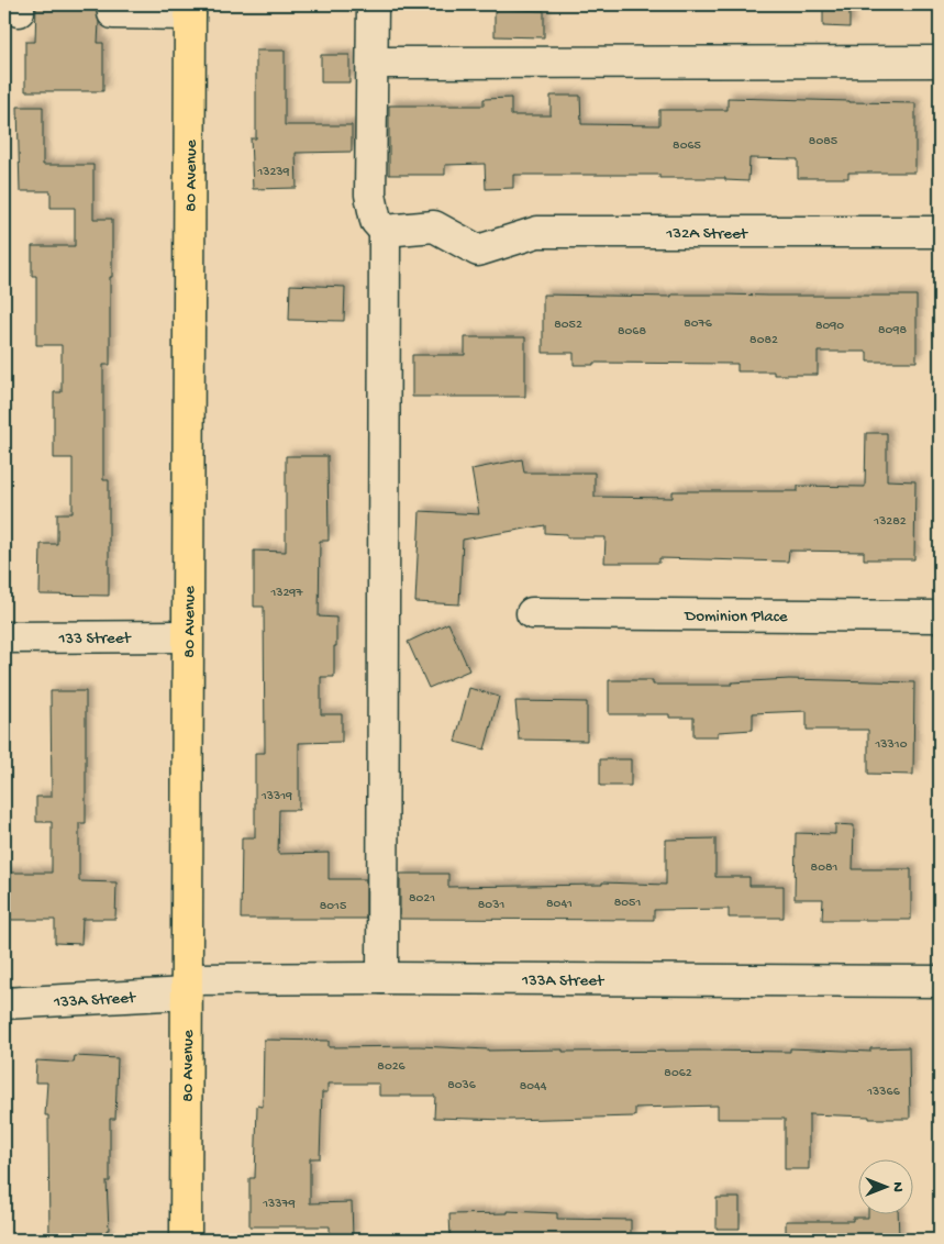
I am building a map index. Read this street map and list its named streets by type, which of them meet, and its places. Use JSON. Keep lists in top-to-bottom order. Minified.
{"streets":{"main road":["80 Avenue"],"street":["132A Street","Dominion Place","133 Street","133A Street"]},"crossings":[["80 Avenue","133 Street"],["80 Avenue","133A Street"]],"house_numbers":["8085","8065","13239","8076","8052","8090","8098","8068","8082","13282","13297","13310","13319","8081","8021","8051","8041","8031","8015","8026","8062","8036","8044","13366","13379"],"north":"right"}
